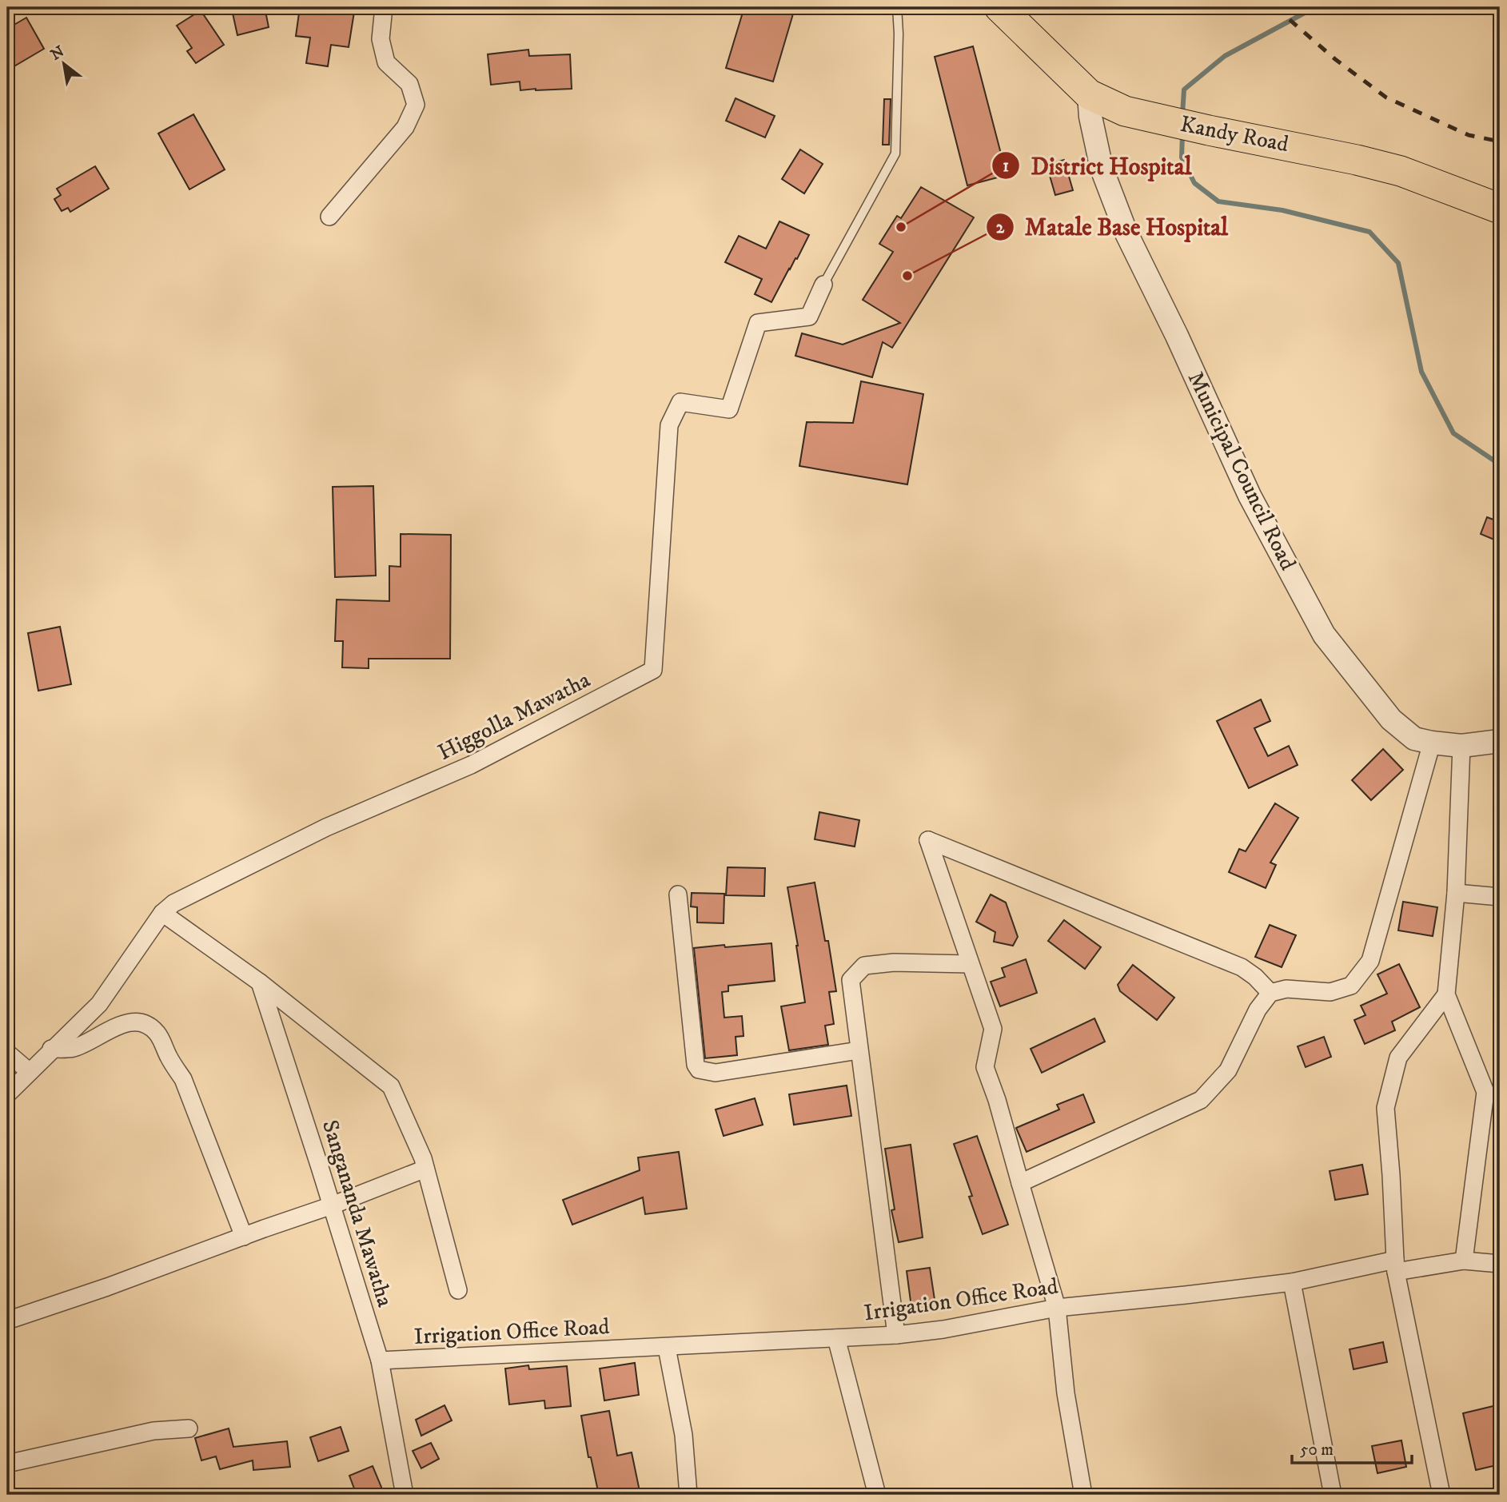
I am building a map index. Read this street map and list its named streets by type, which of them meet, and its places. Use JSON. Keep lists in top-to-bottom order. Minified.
{"streets":{"highway":["Kandy Road"],"street":["Municipal Council Road","Higgolla Mawatha","Sangananda Mawatha","Irrigation Office Road"]},"crossings":[["Kandy Road","Municipal Council Road"],["Sangananda Mawatha","Irrigation Office Road"]],"places":["District Hospital","Matale Base Hospital"],"scale_bar":"50 m","north":"top left"}
